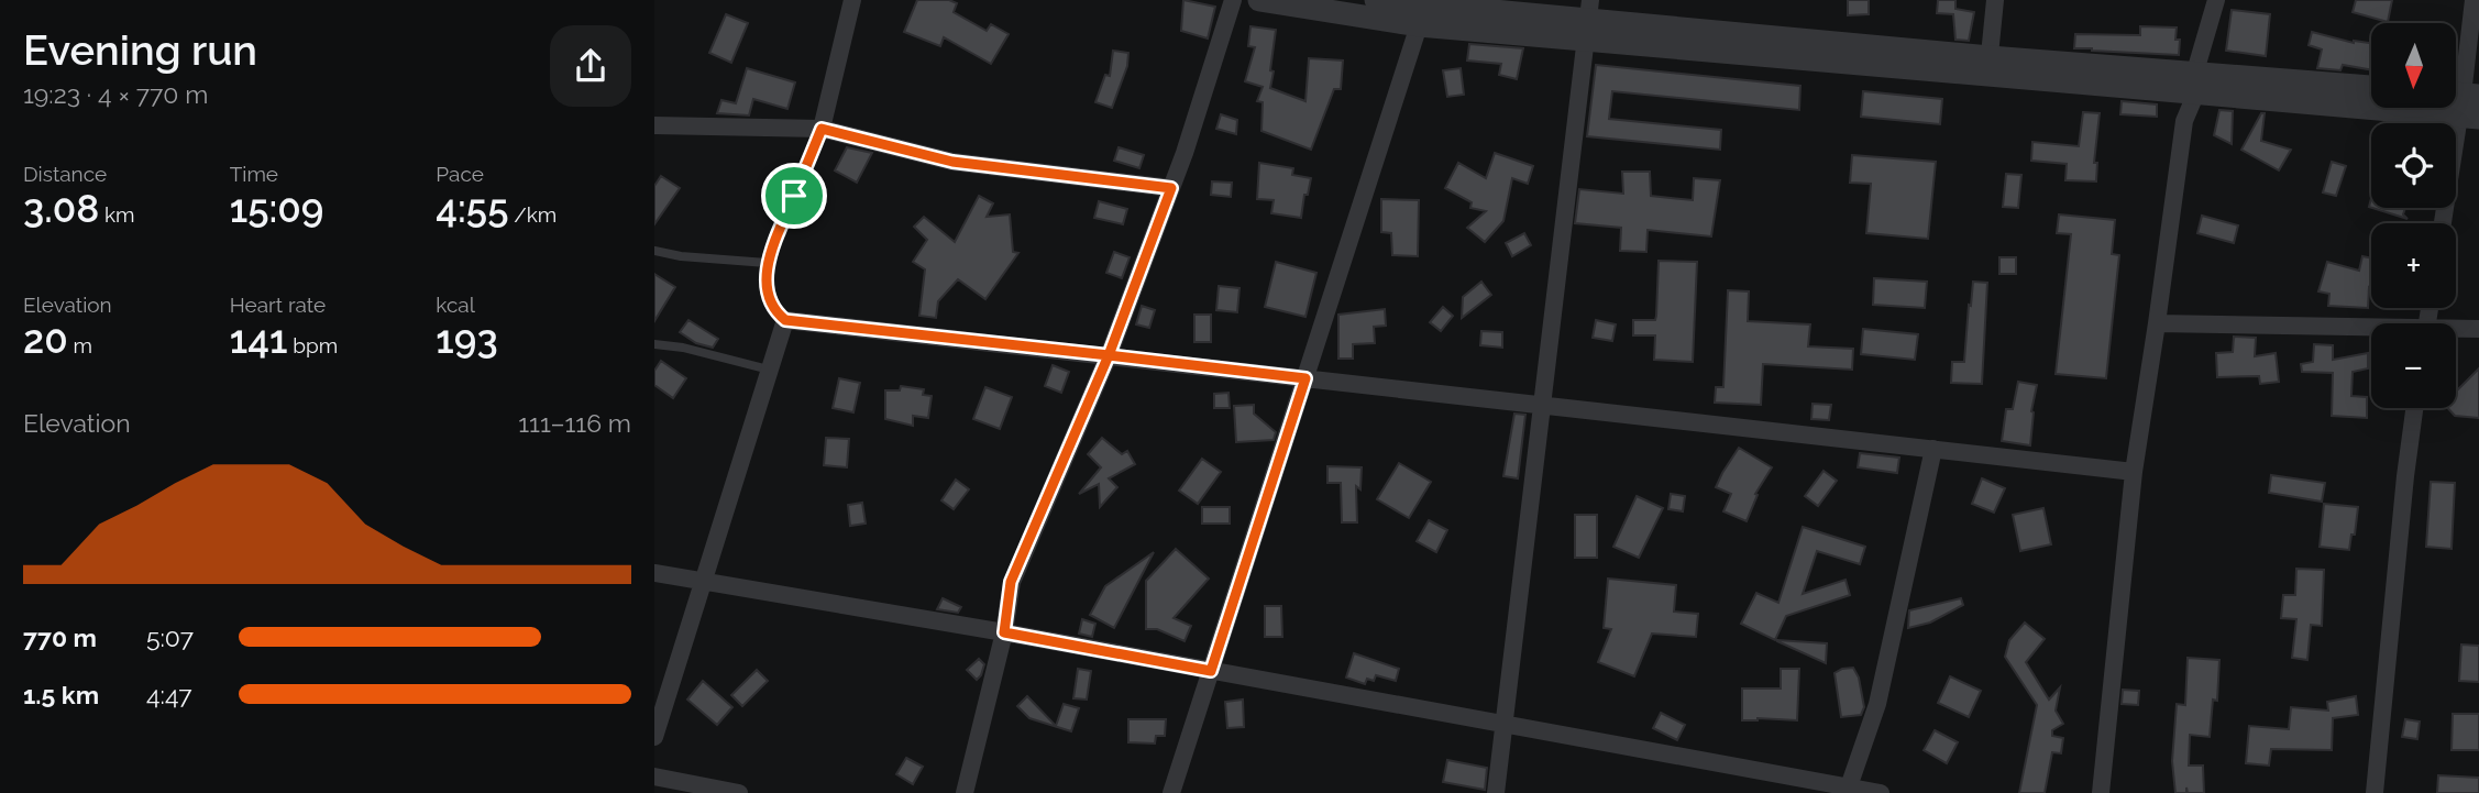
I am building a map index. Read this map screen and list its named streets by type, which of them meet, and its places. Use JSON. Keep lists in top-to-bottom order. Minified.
{"north":"bottom","page":{"heading":["Evening run","19:23 · 4 × 770 m"],"map_buttons":["+","−"],"stats":[["Distance","3.08 km"],["Time","15:09"],["Pace","4:55 /km"],["Elevation","20 m"],["Heart rate","141 bpm"],["kcal","193"]],"chart":["Elevation","111–116 m"],"list":[{"name":"770 m","note":"5:07"},{"name":"1.5 km","note":"4:47"}]}}
